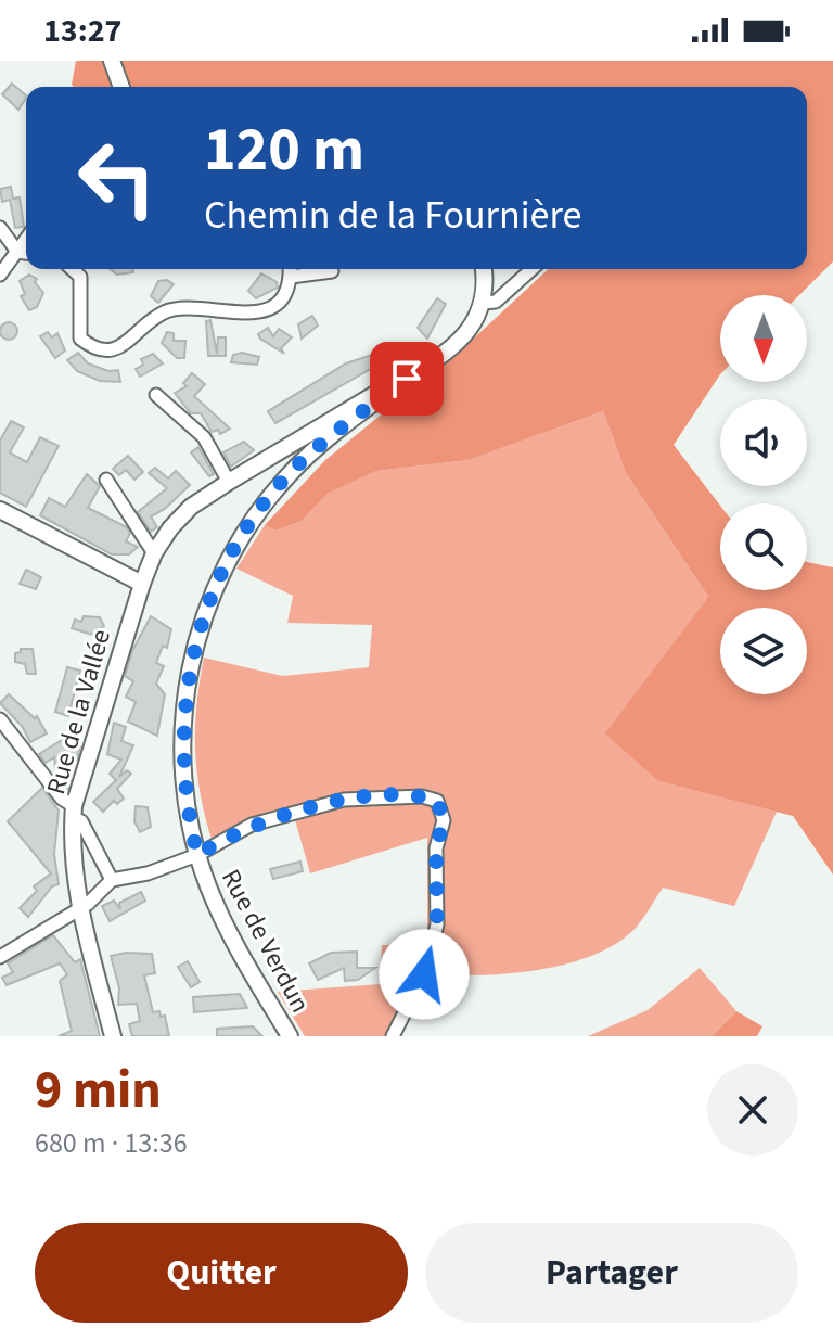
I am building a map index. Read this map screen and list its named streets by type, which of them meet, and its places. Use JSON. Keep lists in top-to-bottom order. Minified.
{"streets":{"street":["Rue de la Vallée","Rue de Verdun"]},"crossings":[["Rue de la Vallée","Rue de Verdun"]],"north":"bottom","page":{"status":"13:27","turn":["120 m","Chemin de la Fournière"],"heading":["9 min","680 m · 13:36"],"buttons":["Quitter","Partager"]}}
